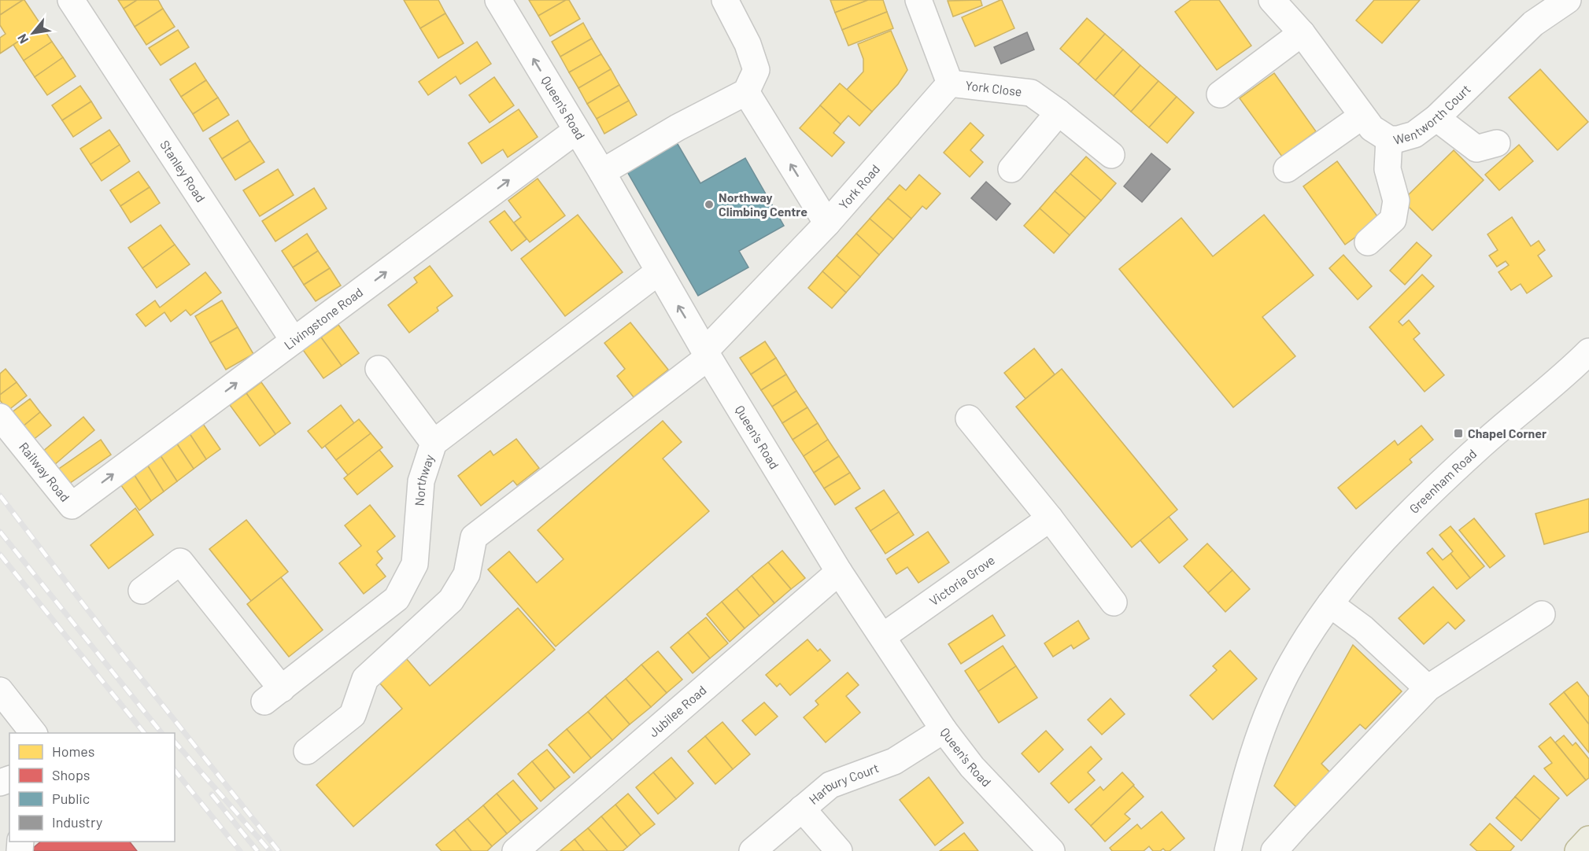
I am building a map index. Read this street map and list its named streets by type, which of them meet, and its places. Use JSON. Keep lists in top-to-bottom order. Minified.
{"streets":{"street":["York Close","Queen's Road","Wentworth Court","Stanley Road","York Road","Livingstone Road","Railway Road","Northway","Greenham Road","Victoria Grove","Jubilee Road","Harbury Court"]},"crossings":[["York Close","York Road"],["Queen's Road","York Road"],["Queen's Road","Livingstone Road"],["Queen's Road","Northway"],["Queen's Road","Victoria Grove"],["Queen's Road","Jubilee Road"],["Queen's Road","Harbury Court"],["Stanley Road","Livingstone Road"],["Livingstone Road","Railway Road"]],"one_way":["Livingstone Road"],"places":{"other":["Northway Climbing Centre"],"transit":["Chapel Corner"]},"legend":["Homes","Shops","Public","Industry"],"north":"bottom left"}
